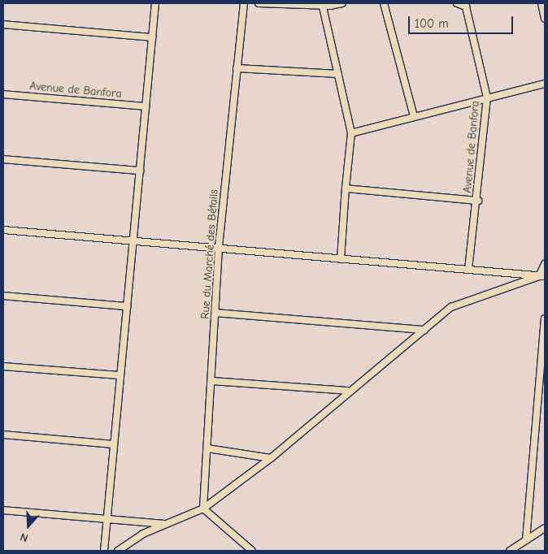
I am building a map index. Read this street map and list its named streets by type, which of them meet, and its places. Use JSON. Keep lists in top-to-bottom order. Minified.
{"streets":{"street":["Avenue de Banfora","Rue du Marché des Bétails"]},"scale_bar":"100 m","north":"bottom"}
